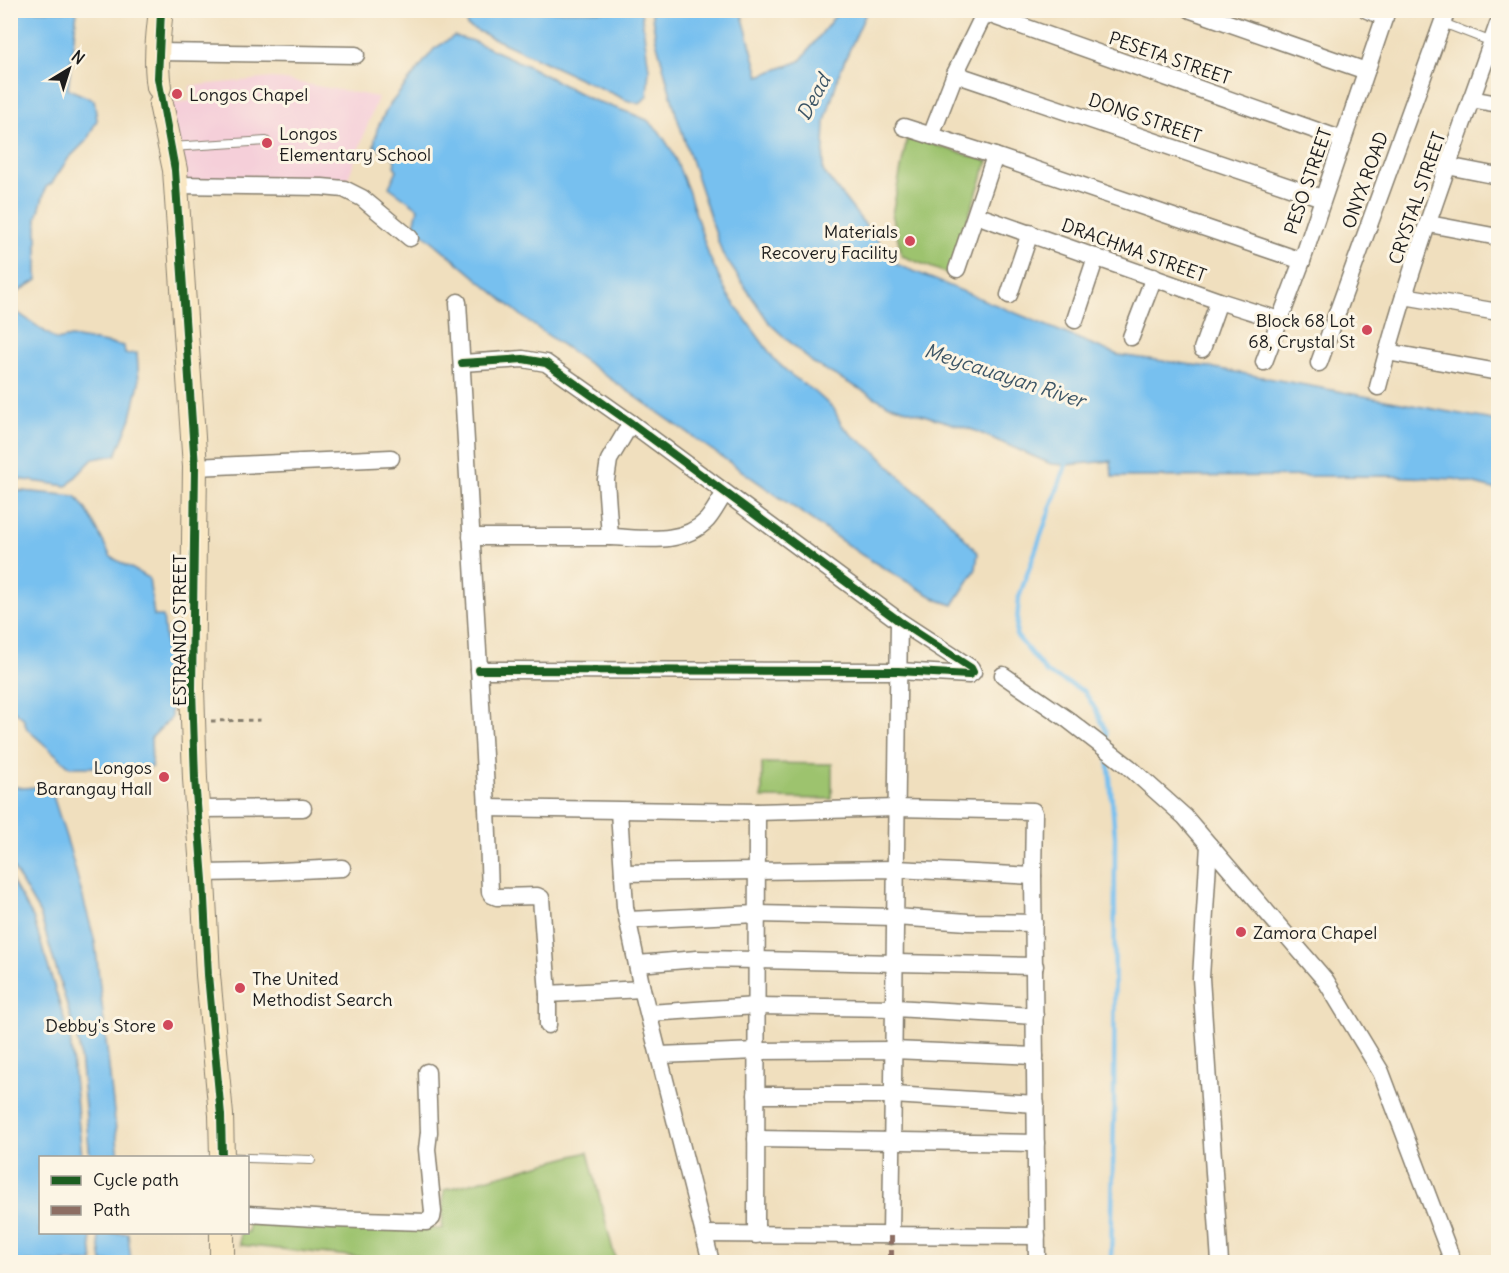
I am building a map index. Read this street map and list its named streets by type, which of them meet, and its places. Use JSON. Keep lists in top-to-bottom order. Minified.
{"streets":{"street":["PESETA STREET","DONG STREET","ONYX ROAD","PESO STREET","CRYSTAL STREET","DRACHMA STREET","ESTRANIO STREET"]},"crossings":[["PESETA STREET","PESO STREET"],["DONG STREET","PESO STREET"],["PESO STREET","DRACHMA STREET"]],"water":["Dead","Meycauayan River"],"places":["Longos Chapel","Longos Elementary School","Materials Recovery Facility","Block 68 Lot 68, Crystal St","Longos Barangay Hall","Zamora Chapel","The United Methodist Search","Debby's Store"],"legend":["Cycle path","Path"],"north":"top right"}
